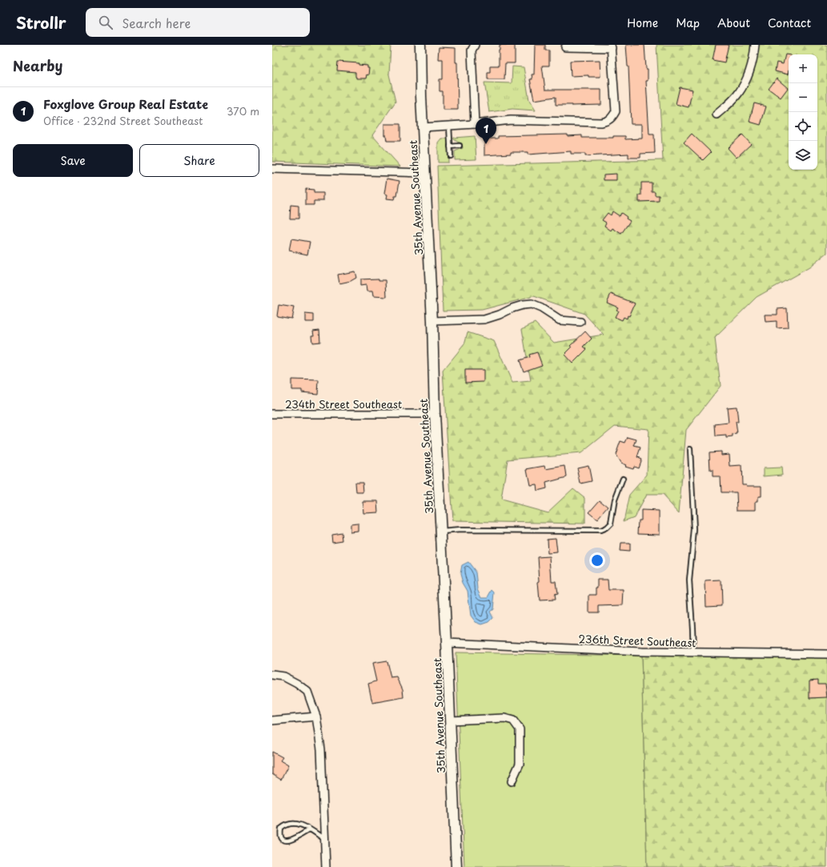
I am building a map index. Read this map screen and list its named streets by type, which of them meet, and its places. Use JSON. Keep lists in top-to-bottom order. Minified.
{"streets":{"street":["35th Avenue Southeast","234th Street Southeast","236th Street Southeast"]},"crossings":[["35th Avenue Southeast","234th Street Southeast"],["35th Avenue Southeast","236th Street Southeast"]],"page":{"header":"Strollr","search":"Search here","nav":["Home","Map","About","Contact"],"heading":"Nearby","map_buttons":["+","−"],"list":[{"mark":"1","name":"Foxglove Group Real Estate","note":"Office · 232nd Street Southeast","value":"370 m"}],"pins":"1","buttons":["Save","Share"]}}
